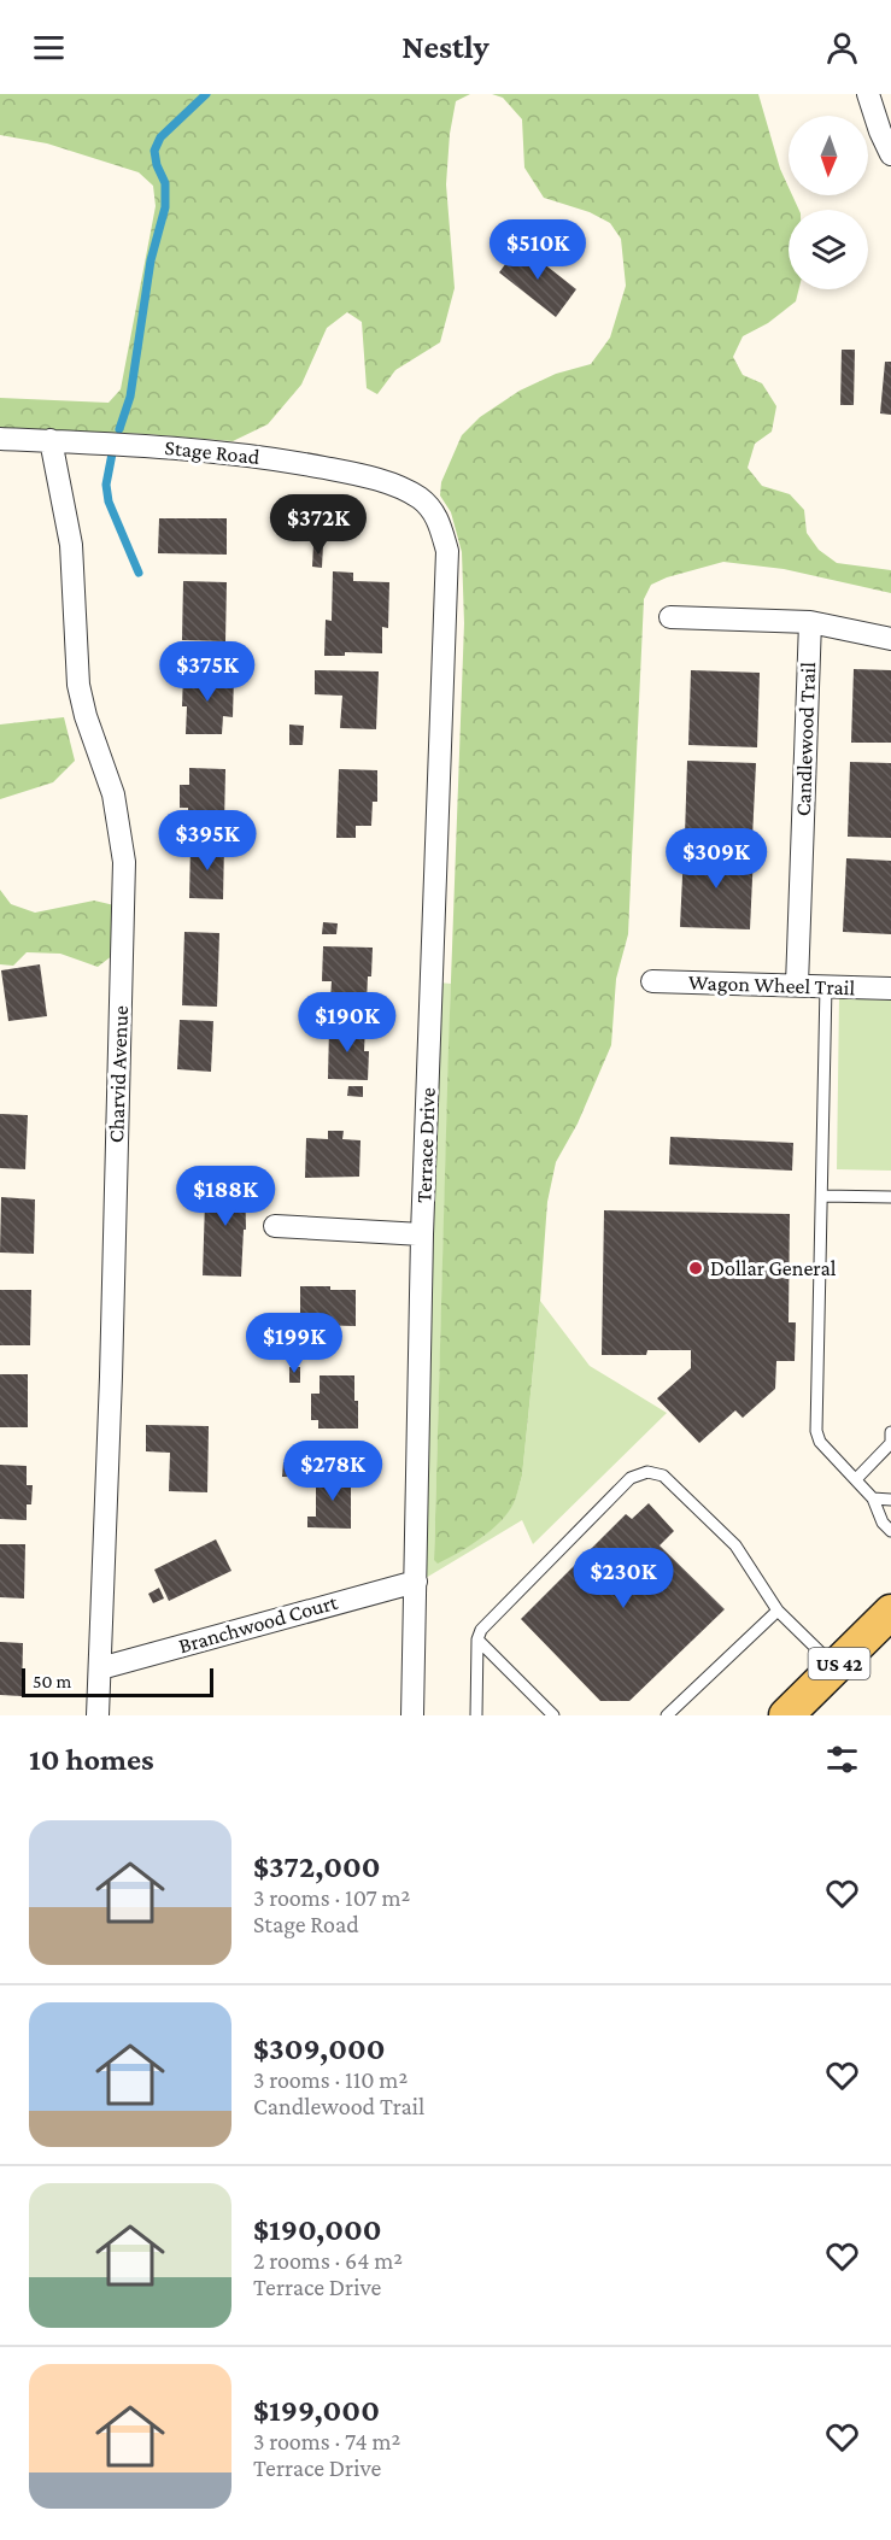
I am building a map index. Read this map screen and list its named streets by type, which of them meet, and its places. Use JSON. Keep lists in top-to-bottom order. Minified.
{"streets":{"main road":["US 42"],"street":["Stage Road","Candlewood Trail","Wagon Wheel Trail","Charvid Avenue","Terrace Drive","Branchwood Court"]},"crossings":[["Stage Road","Charvid Avenue"],["Stage Road","Terrace Drive"],["Candlewood Trail","Wagon Wheel Trail"],["Charvid Avenue","Branchwood Court"],["Terrace Drive","Branchwood Court"]],"places":["Dollar General"],"scale_bar":"50 m","north":"bottom","page":{"header":"Nestly","price":["$510K","$372K","$375K","$395K","$309K","$190K","$188K","$199K","$278K","$230K"],"scale":"50 m","heading":"10 homes","list":[{"name":"$372,000","note":"3 rooms · 107 m² · Stage Road"},{"name":"$309,000","note":"3 rooms · 110 m² · Candlewood Trail"},{"name":"$190,000","note":"2 rooms · 64 m² · Terrace Drive"},{"name":"$199,000","note":"3 rooms · 74 m² · Terrace Drive"}]}}
